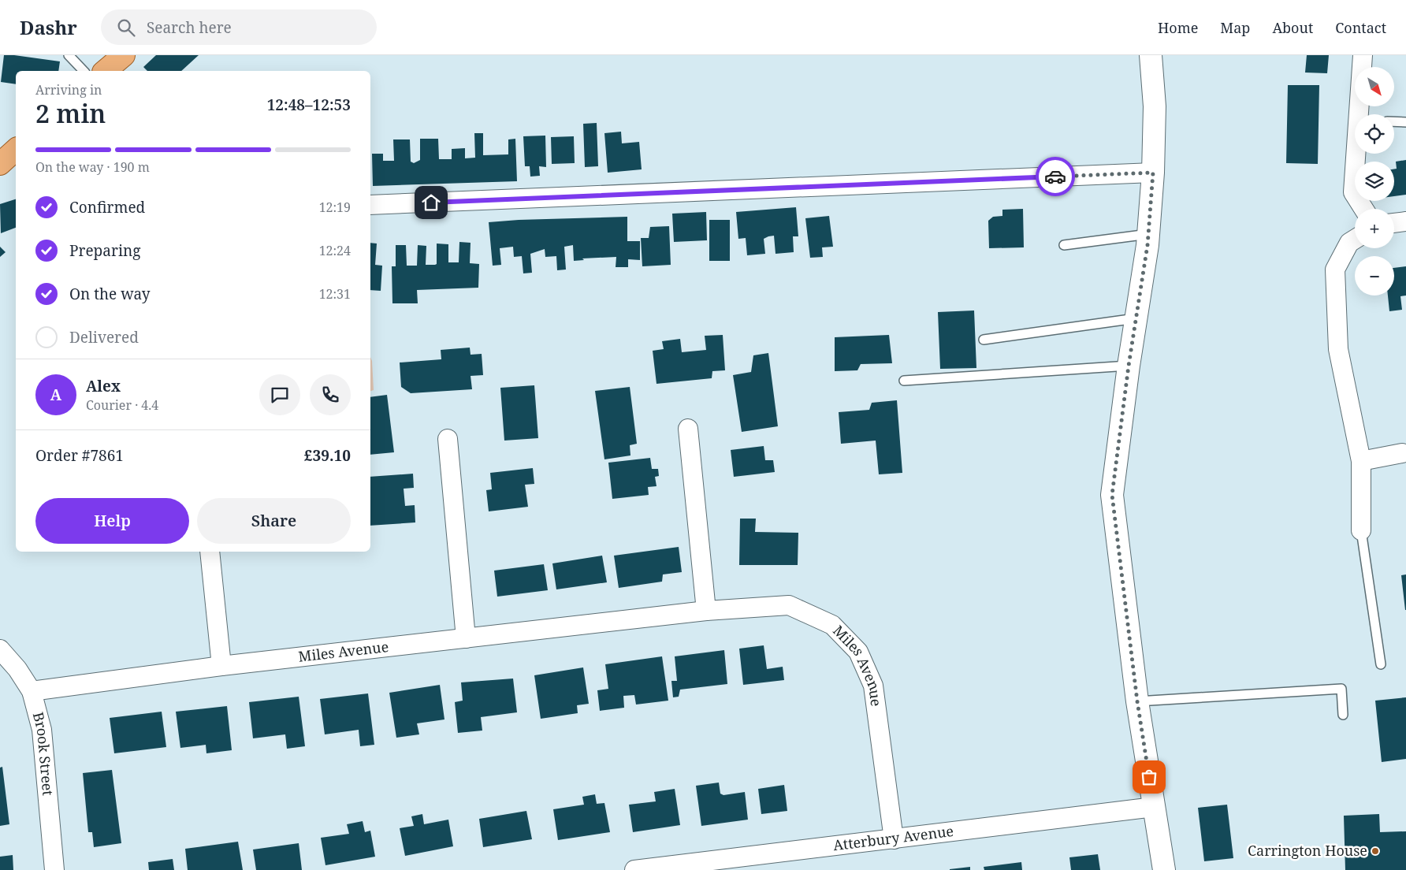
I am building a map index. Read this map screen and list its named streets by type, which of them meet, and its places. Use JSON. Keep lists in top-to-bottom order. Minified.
{"streets":{"street":["Miles Avenue","Brook Street","Atterbury Avenue"]},"crossings":[["Miles Avenue","Brook Street"],["Miles Avenue","Atterbury Avenue"]],"places":["Carrington House"],"north":"bottom right","page":{"header":"Dashr","search":"Search here","nav":["Home","Map","About","Contact"],"map_buttons":["+","−"],"heading":["2 min","Arriving in","12:48–12:53"],"panel":["Alex","Courier · 4.4","Order #7861","£39.10"],"bar":"On the way · 190 m","list":[["Confirmed","12:19"],["Preparing","12:24"],["On the way","12:31"],"Delivered"],"round":"A","buttons":["Help","Share"]}}
